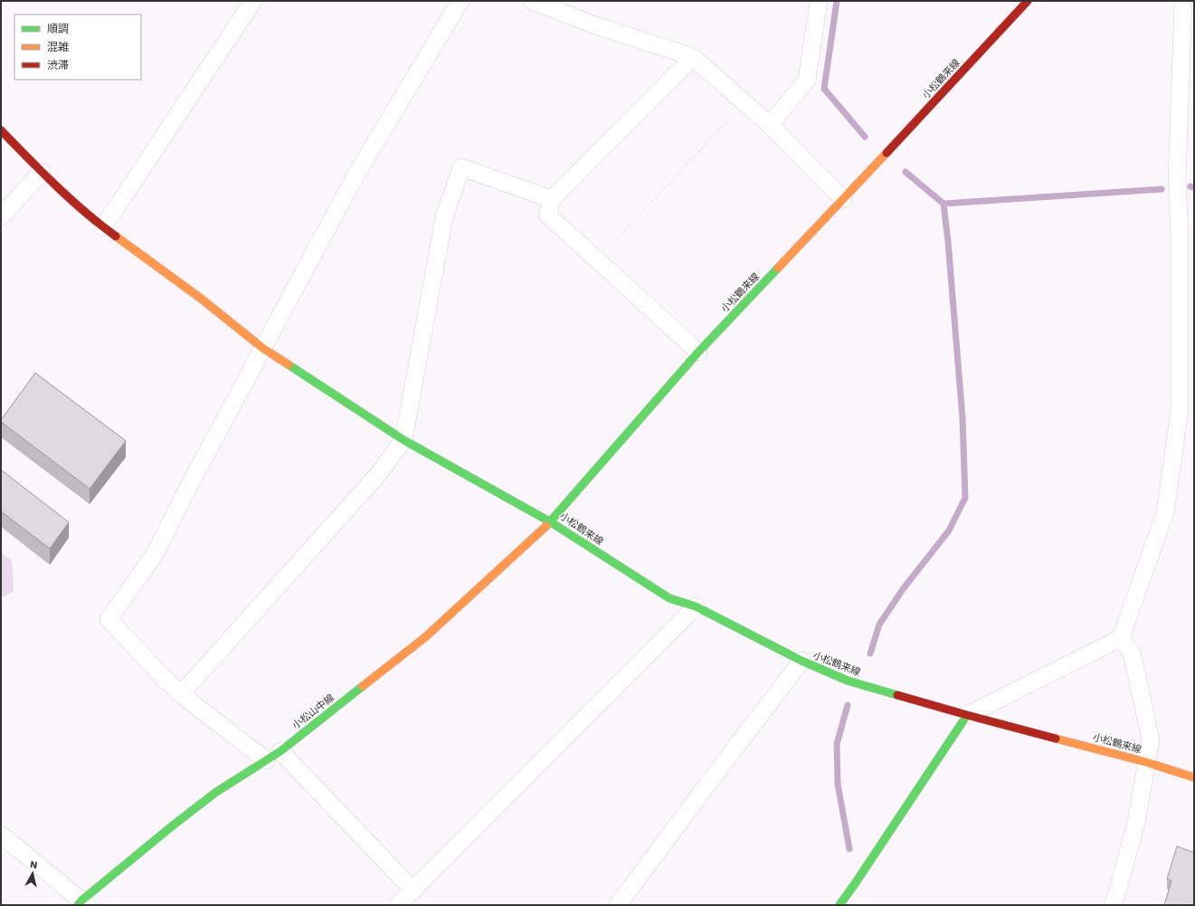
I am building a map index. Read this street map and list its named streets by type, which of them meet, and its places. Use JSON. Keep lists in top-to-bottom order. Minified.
{"streets":{"main road":["小松鶴来線","小松山中線"]},"crossings":[["小松鶴来線","小松山中線"]],"legend":["順調","混雑","渋滞"],"north":"top"}
